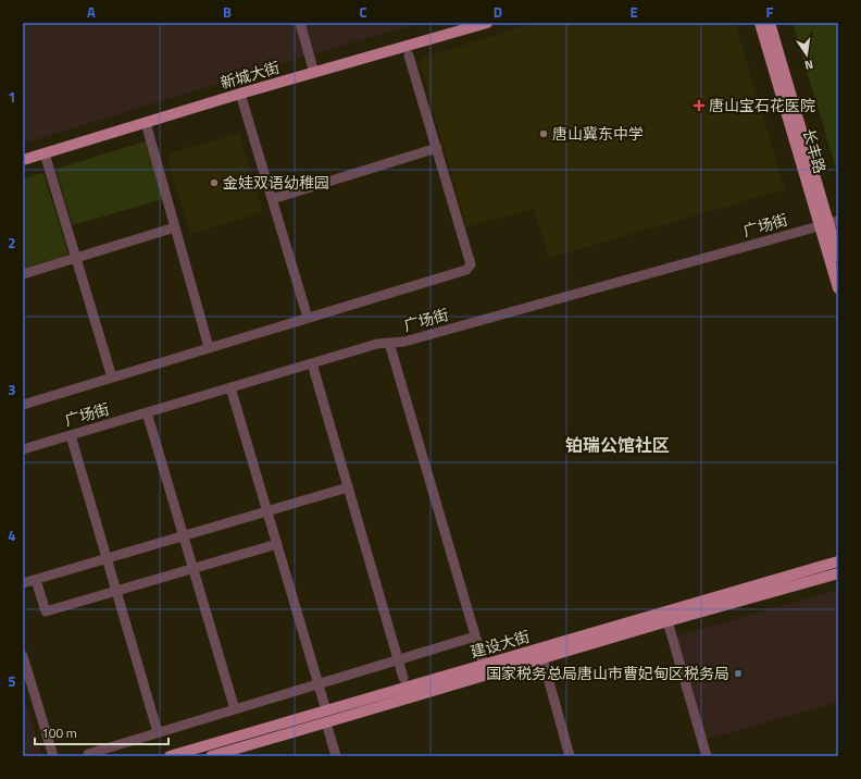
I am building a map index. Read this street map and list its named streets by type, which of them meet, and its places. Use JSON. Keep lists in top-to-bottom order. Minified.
{"streets":{"main road":["新城大街","长丰路","建设大街"],"street":["广场街"]},"crossings":[["长丰路","广场街"]],"districts":["铂瑞公馆社区"],"places":{"health":["唐山宝石花医院"],"other":["唐山冀东中学","金娃双语幼稚园","国家税务总局唐山市曹妃甸区税务局"]},"scale_bar":"100 m","north":"bottom","grid":{"columns":["A","B","C","D","E","F"],"rows":["1","2","3","4","5"]}}
